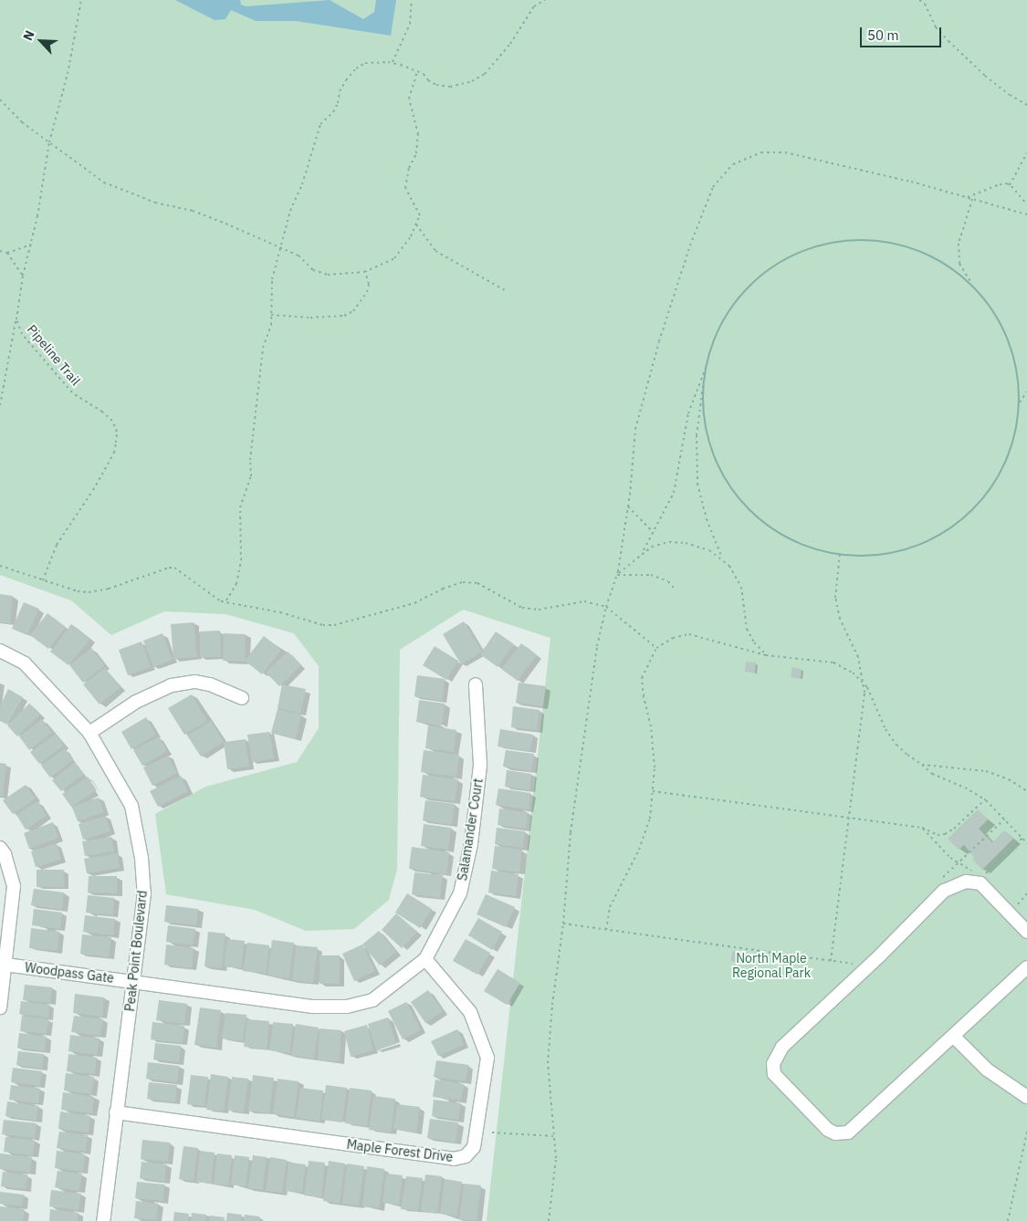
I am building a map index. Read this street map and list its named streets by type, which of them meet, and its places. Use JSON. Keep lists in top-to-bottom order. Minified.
{"streets":{"street":["Salamander Court","Peak Point Boulevard","Woodpass Gate","Maple Forest Drive"],"path":["Pipeline Trail"]},"crossings":[["Salamander Court","Peak Point Boulevard"],["Salamander Court","Woodpass Gate"],["Salamander Court","Maple Forest Drive"],["Peak Point Boulevard","Woodpass Gate"],["Peak Point Boulevard","Maple Forest Drive"]],"parks":["North Maple Regional Park"],"scale_bar":"50 m","north":"top left"}
